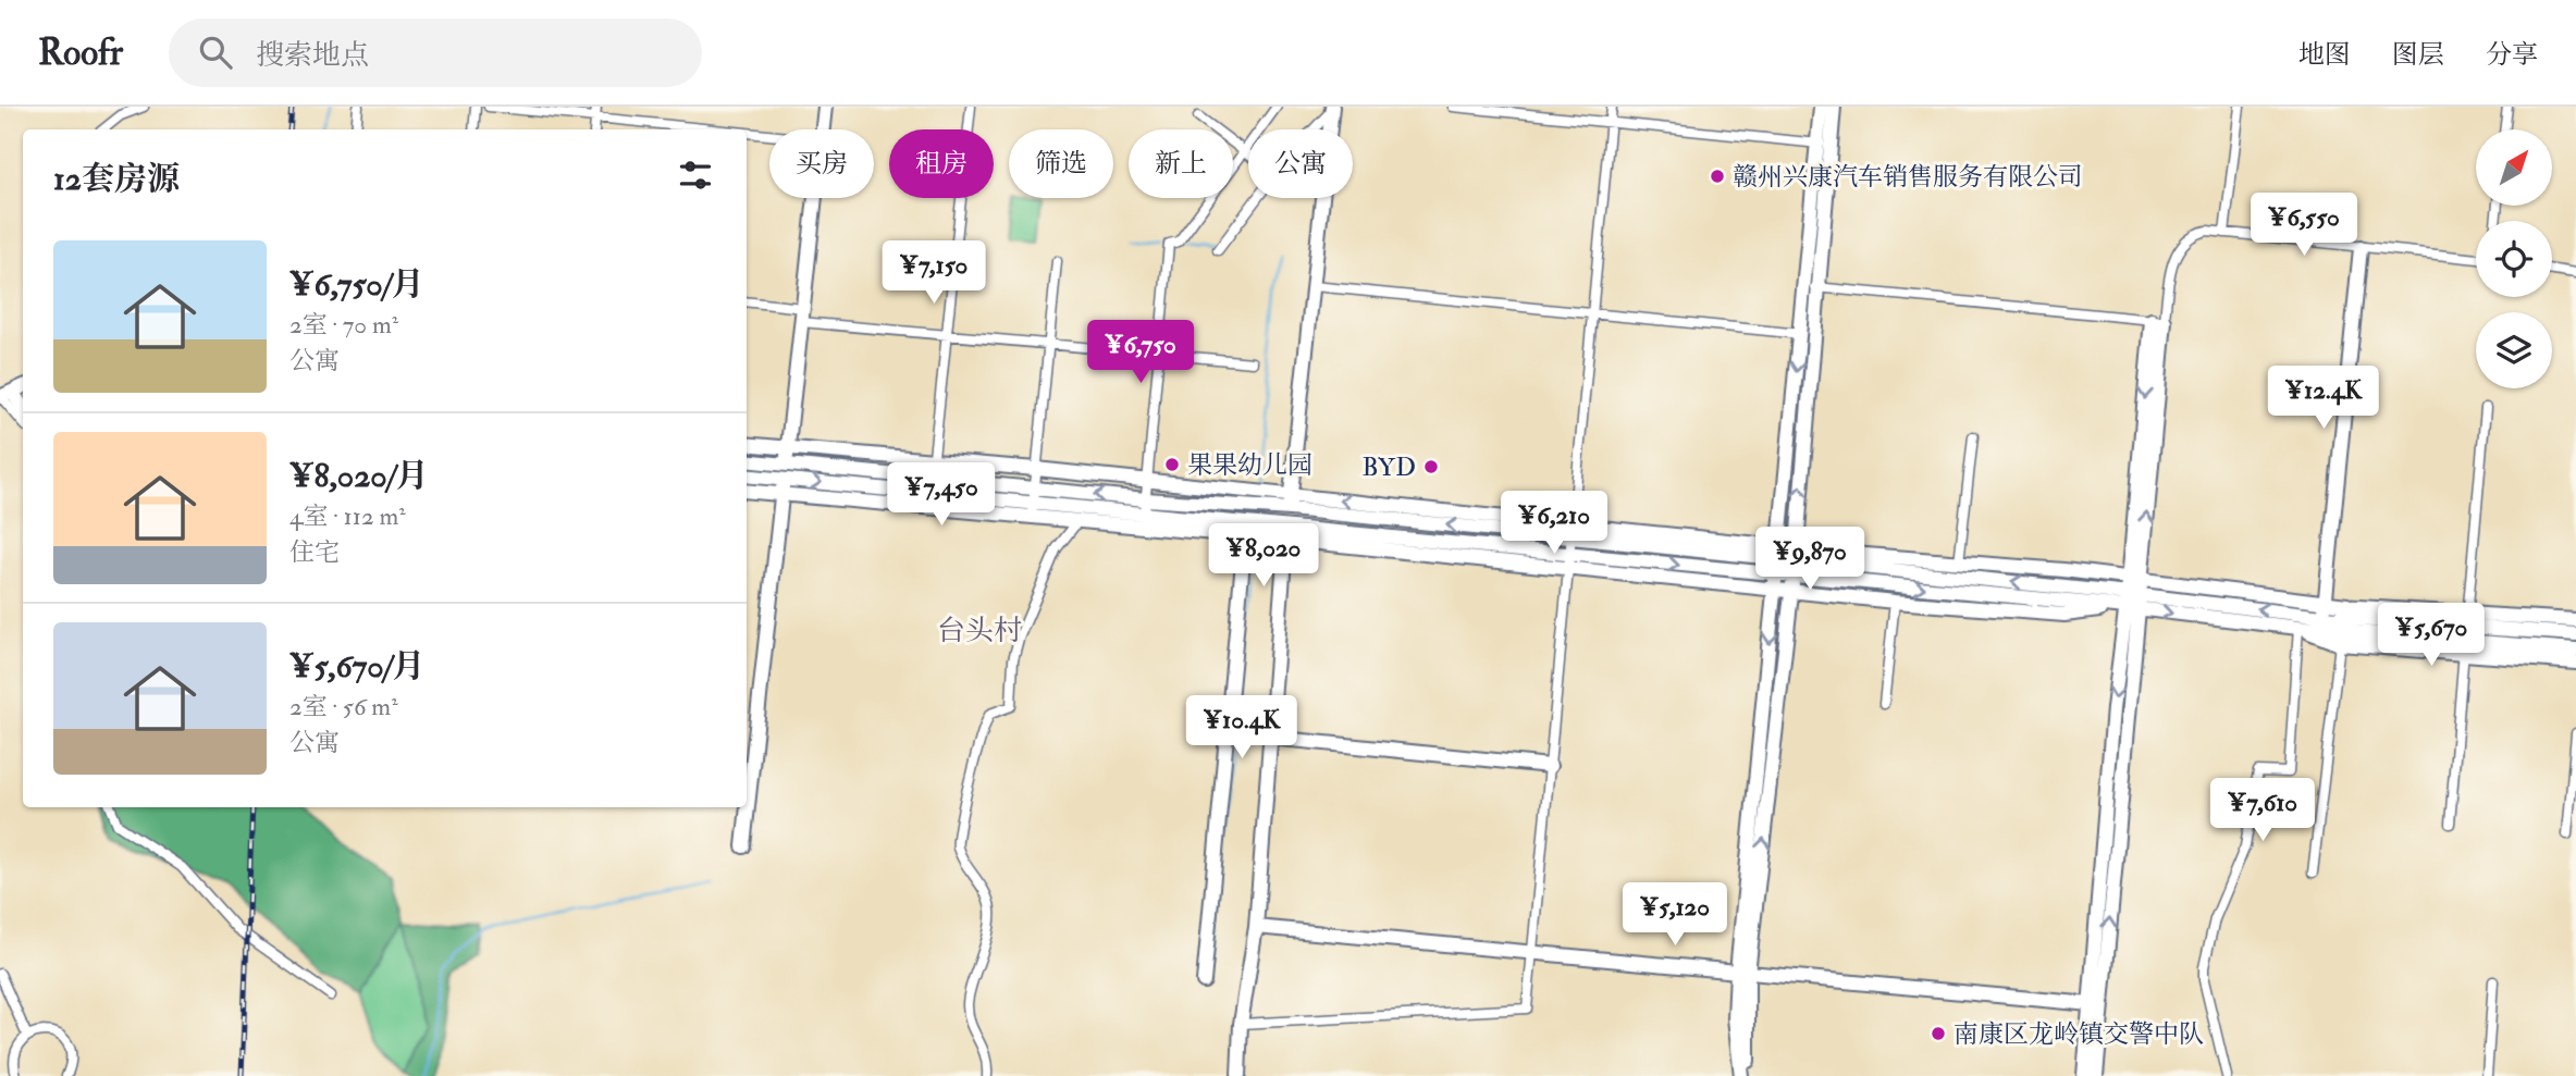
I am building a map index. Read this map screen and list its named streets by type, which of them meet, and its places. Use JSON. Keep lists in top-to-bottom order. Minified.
{"districts":["台头村"],"places":["赣州兴康汽车销售服务有限公司","果果幼儿园","BYD","南康区龙岭镇交警中队"],"north":"top right","page":{"header":"Roofr","search":"搜索地点","nav":["地图","图层","分享"],"chip":["买房","租房","筛选","新上","公寓"],"heading":"12套房源","price":["¥6,550","¥7,150","¥6,750","¥12.4K","¥7,450","¥6,210","¥8,020","¥9,870","¥5,670","¥10.4K","¥7,610","¥5,120"],"list":[{"name":"¥6,750/月","note":"2室 · 70 m² · 公寓"},{"name":"¥8,020/月","note":"4室 · 112 m² · 住宅"},{"name":"¥5,670/月","note":"2室 · 56 m² · 公寓"}]}}
